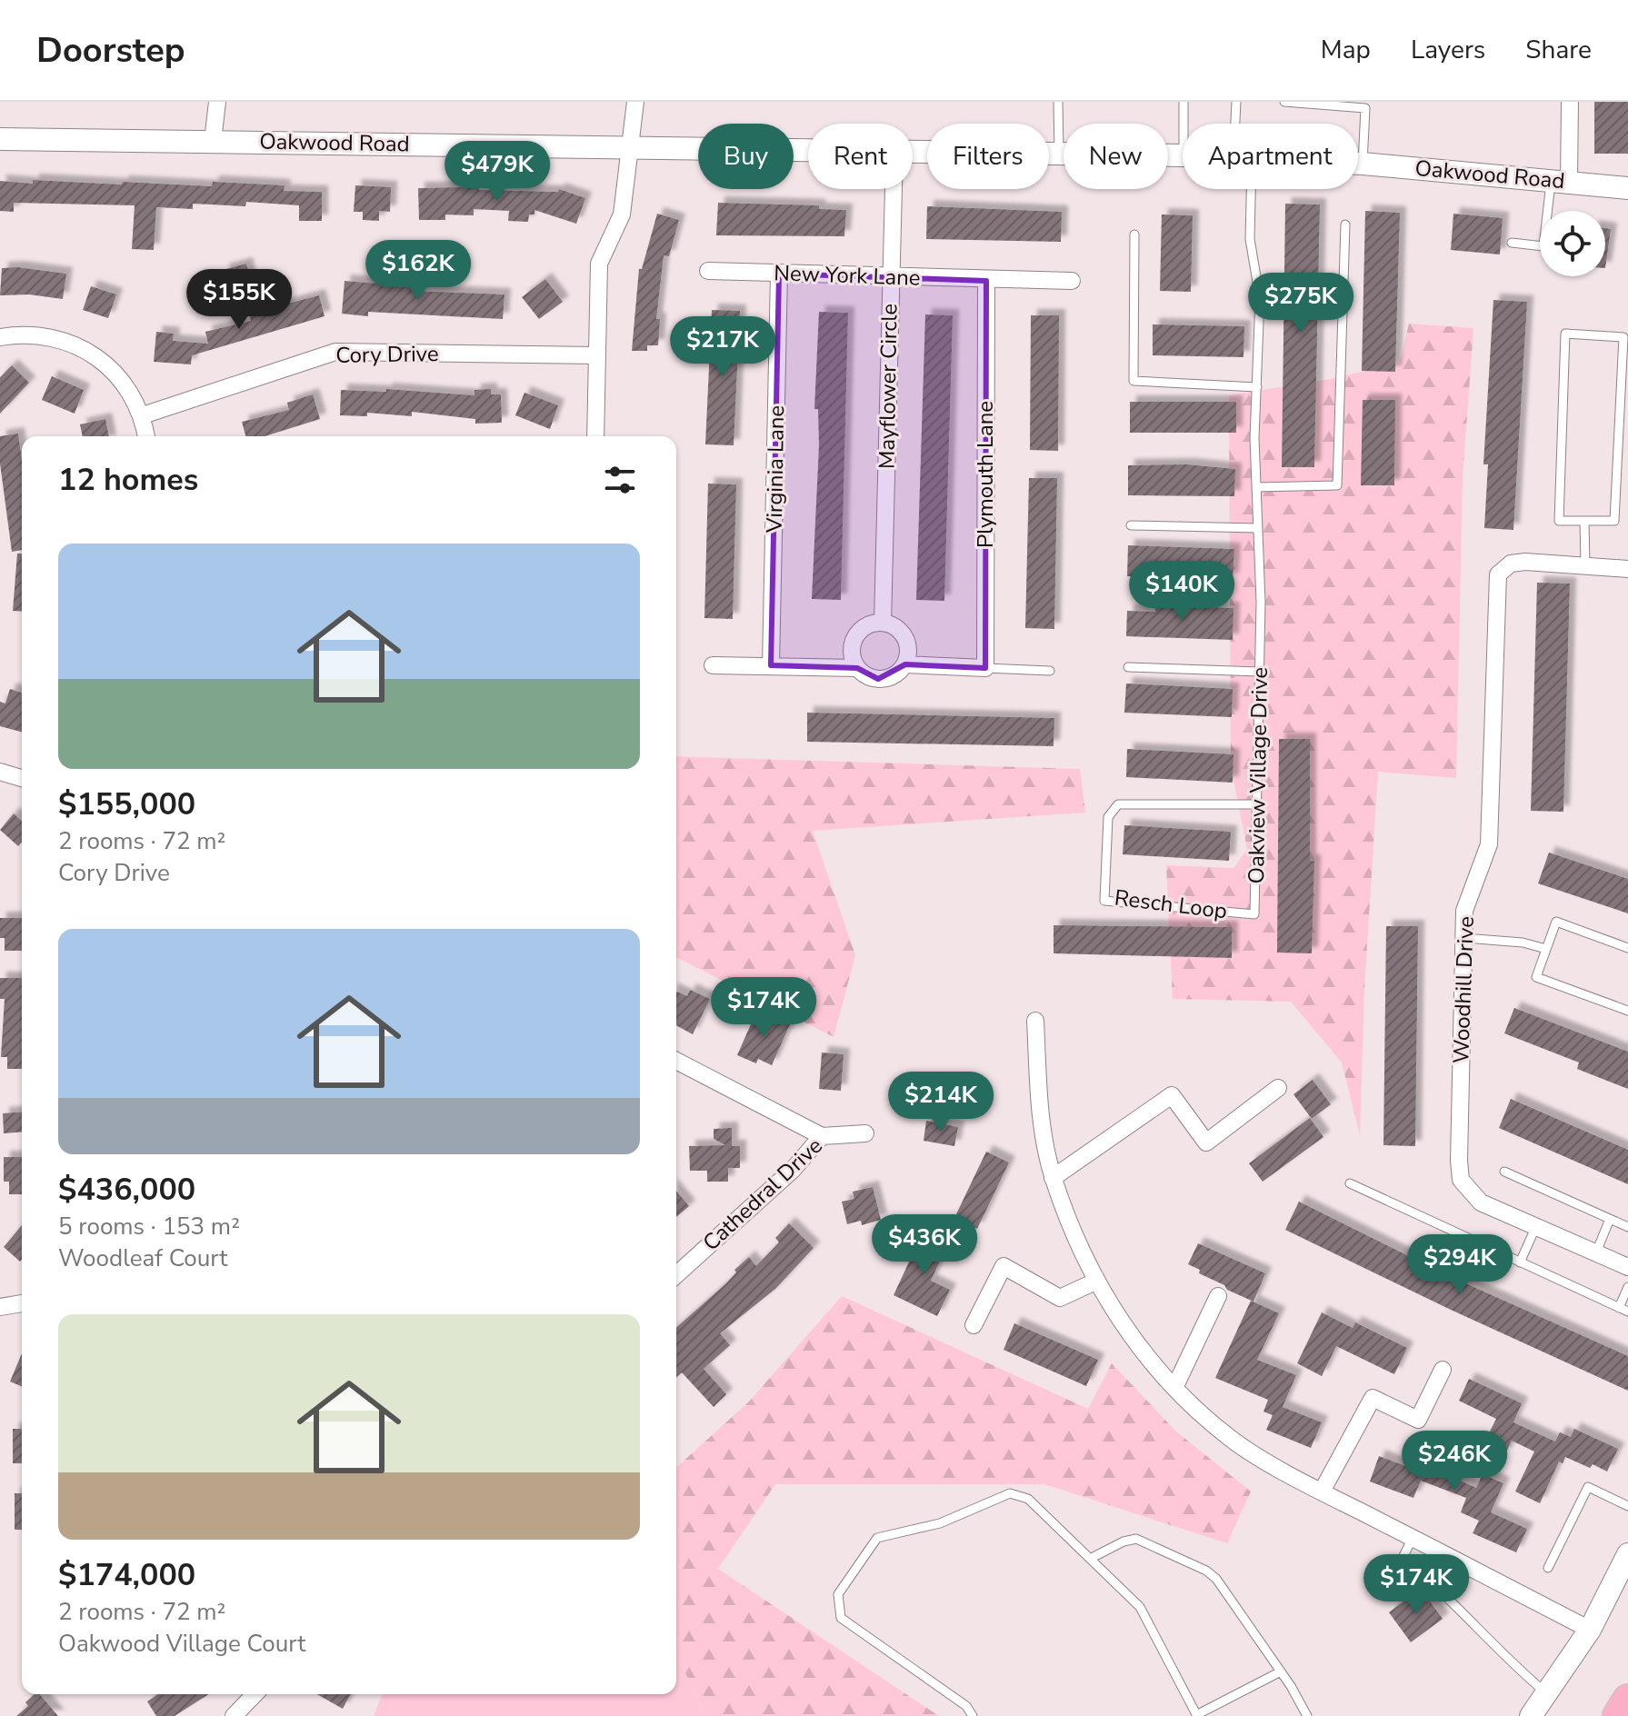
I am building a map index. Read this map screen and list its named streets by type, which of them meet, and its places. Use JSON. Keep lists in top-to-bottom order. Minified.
{"streets":{"street":["Oakwood Road","New York Lane","Cory Drive","Mayflower Circle","Virginia Lane","Plymouth Lane","Woodhill Drive","Cathedral Drive"],"lane":["Oakview Village Drive","Resch Loop"]},"crossings":[["New York Lane","Mayflower Circle"],["New York Lane","Virginia Lane"],["New York Lane","Plymouth Lane"],["Oakview Village Drive","Resch Loop"]],"page":{"header":"Doorstep","nav":["Map","Layers","Share"],"chip":["Buy","Rent","Filters","New","Apartment"],"price":["$479K","$162K","$155K","$275K","$217K","$140K","$174K","$214K","$436K","$294K","$246K","$174K"],"heading":"12 homes","list":[{"name":"$155,000","note":"2 rooms · 72 m² · Cory Drive"},{"name":"$436,000","note":"5 rooms · 153 m² · Woodleaf Court"},{"name":"$174,000","note":"2 rooms · 72 m² · Oakwood Village Court"}]}}
